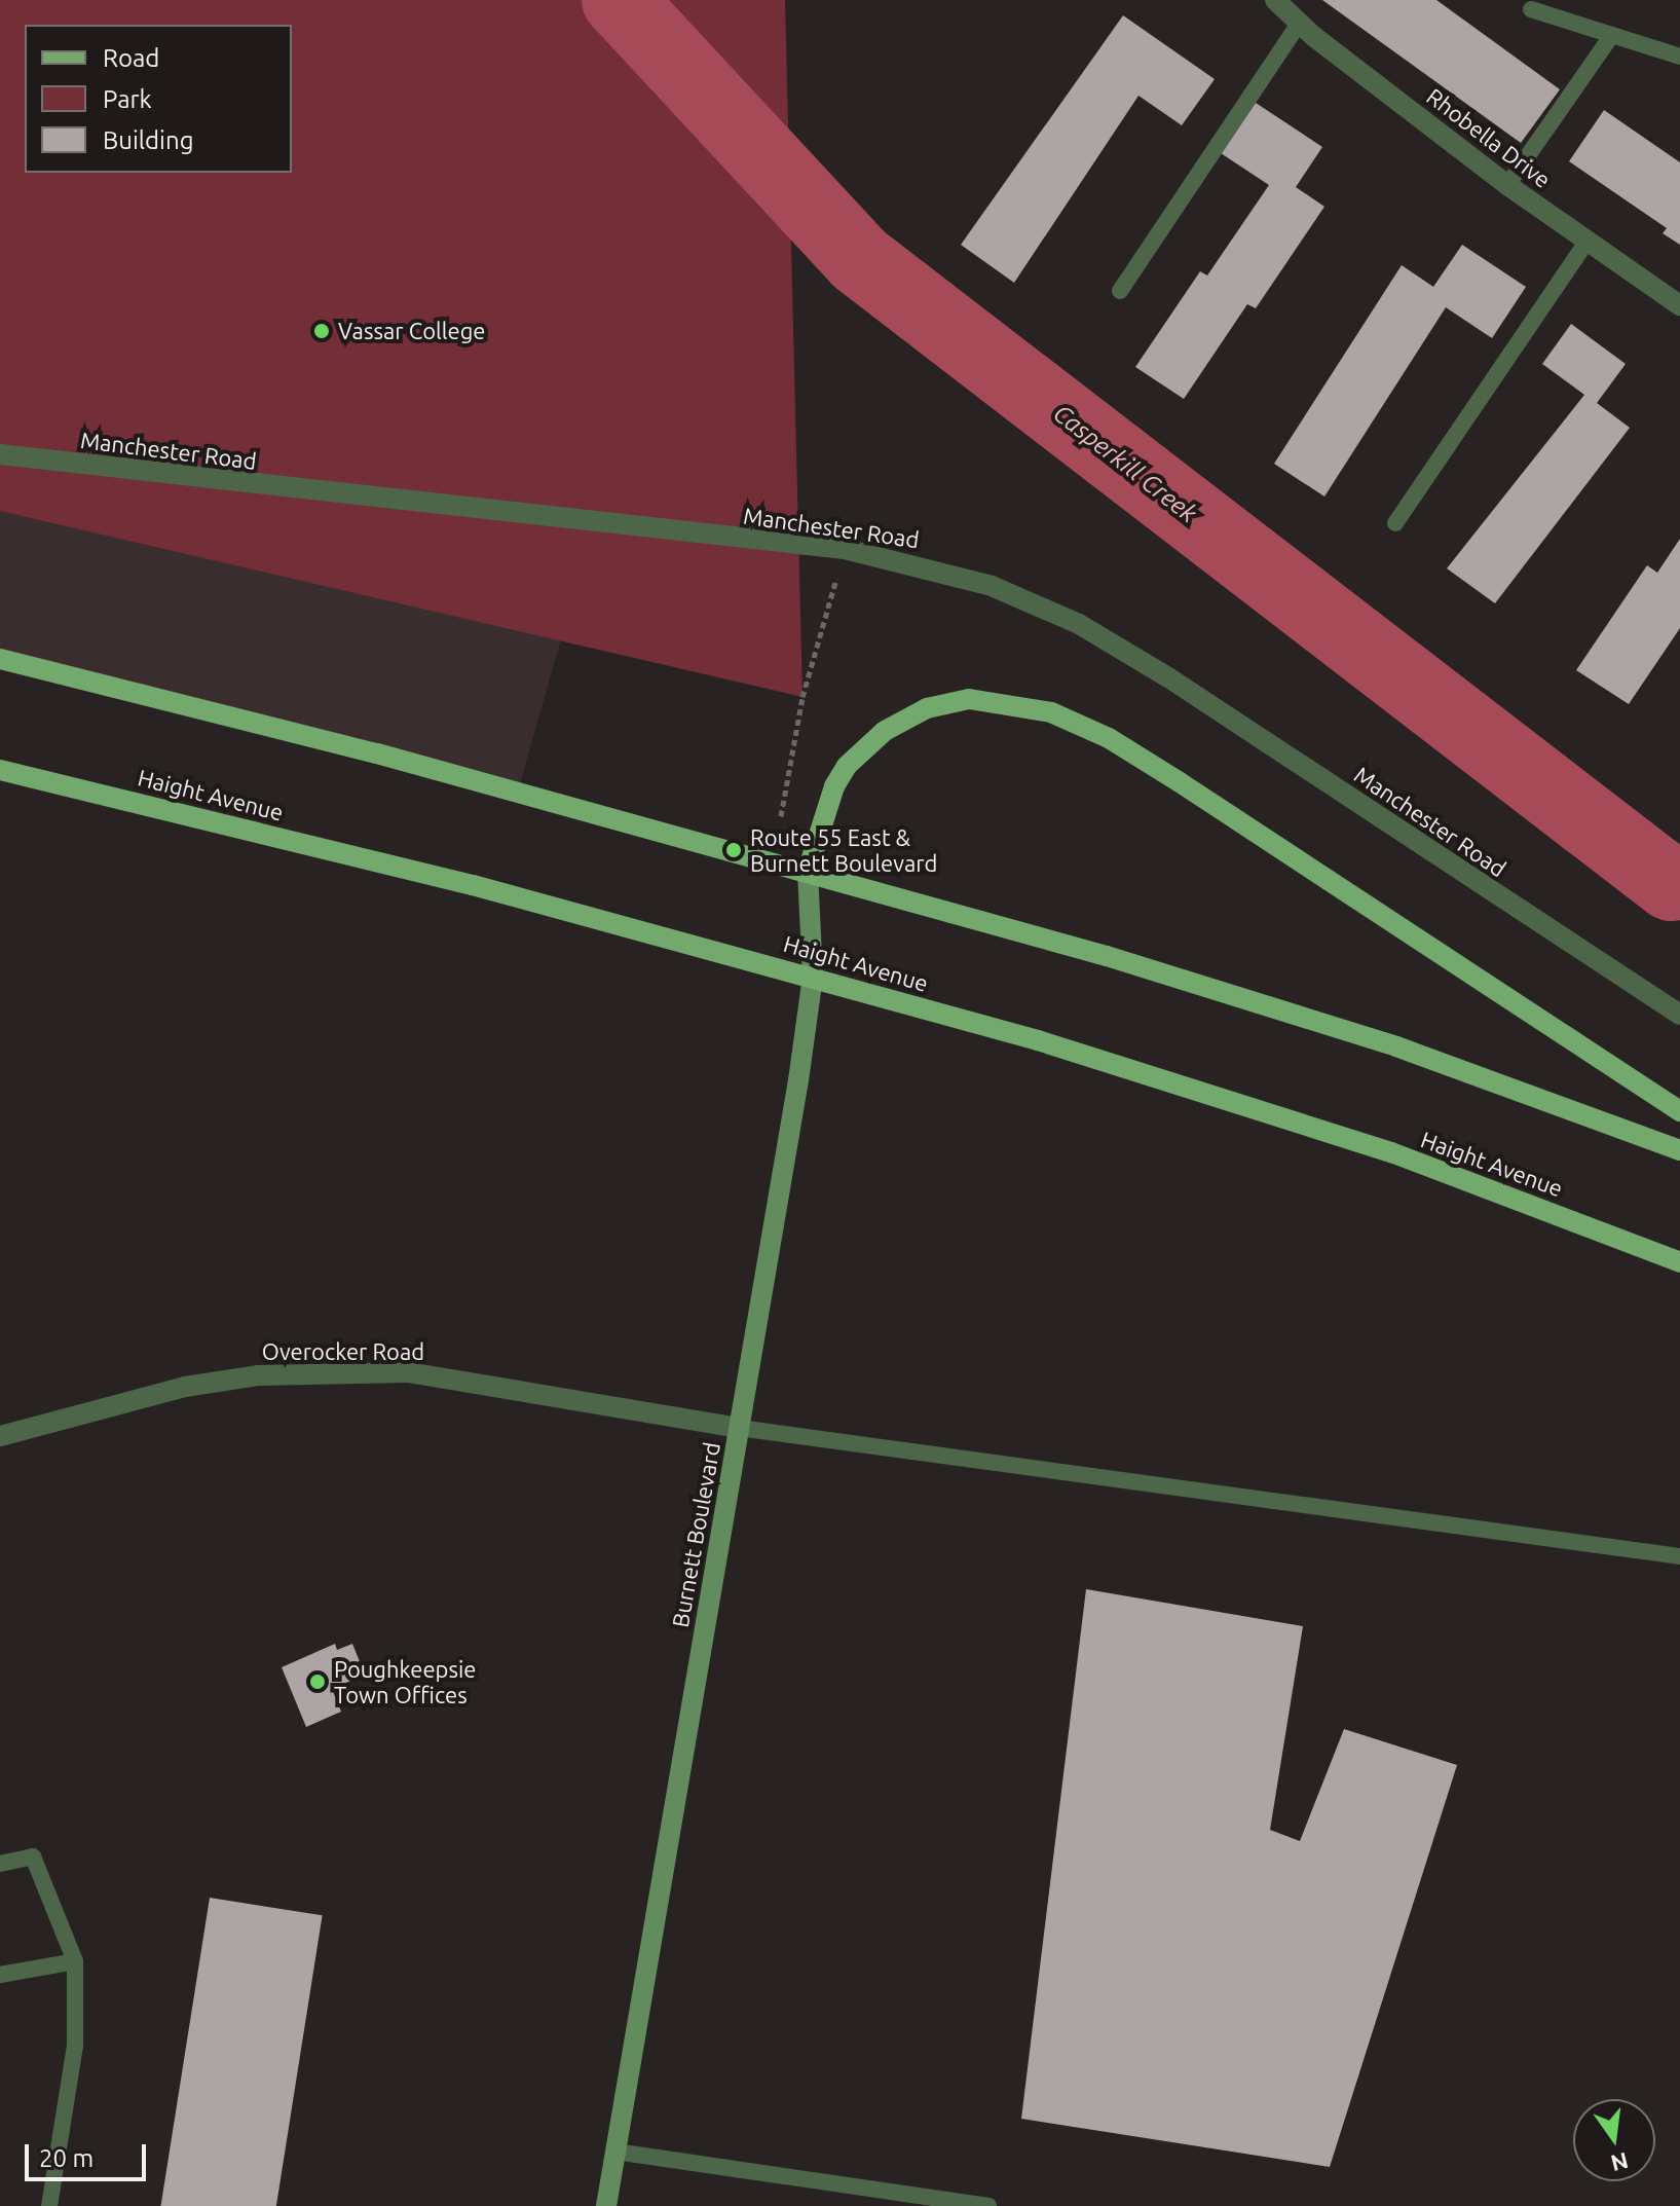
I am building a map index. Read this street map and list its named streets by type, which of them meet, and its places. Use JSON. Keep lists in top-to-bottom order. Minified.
{"streets":{"main road":["Haight Avenue"],"street":["Rhobella Drive","Manchester Road","Overocker Road","Burnett Boulevard"]},"crossings":[["Haight Avenue","Burnett Boulevard"],["Overocker Road","Burnett Boulevard"]],"water":["Casperkill Creek"],"places":["Vassar College","Route 55 East & Burnett Boulevard","Poughkeepsie Town Offices"],"legend":["Road","Park","Building"],"scale_bar":"20 m","north":"bottom"}
